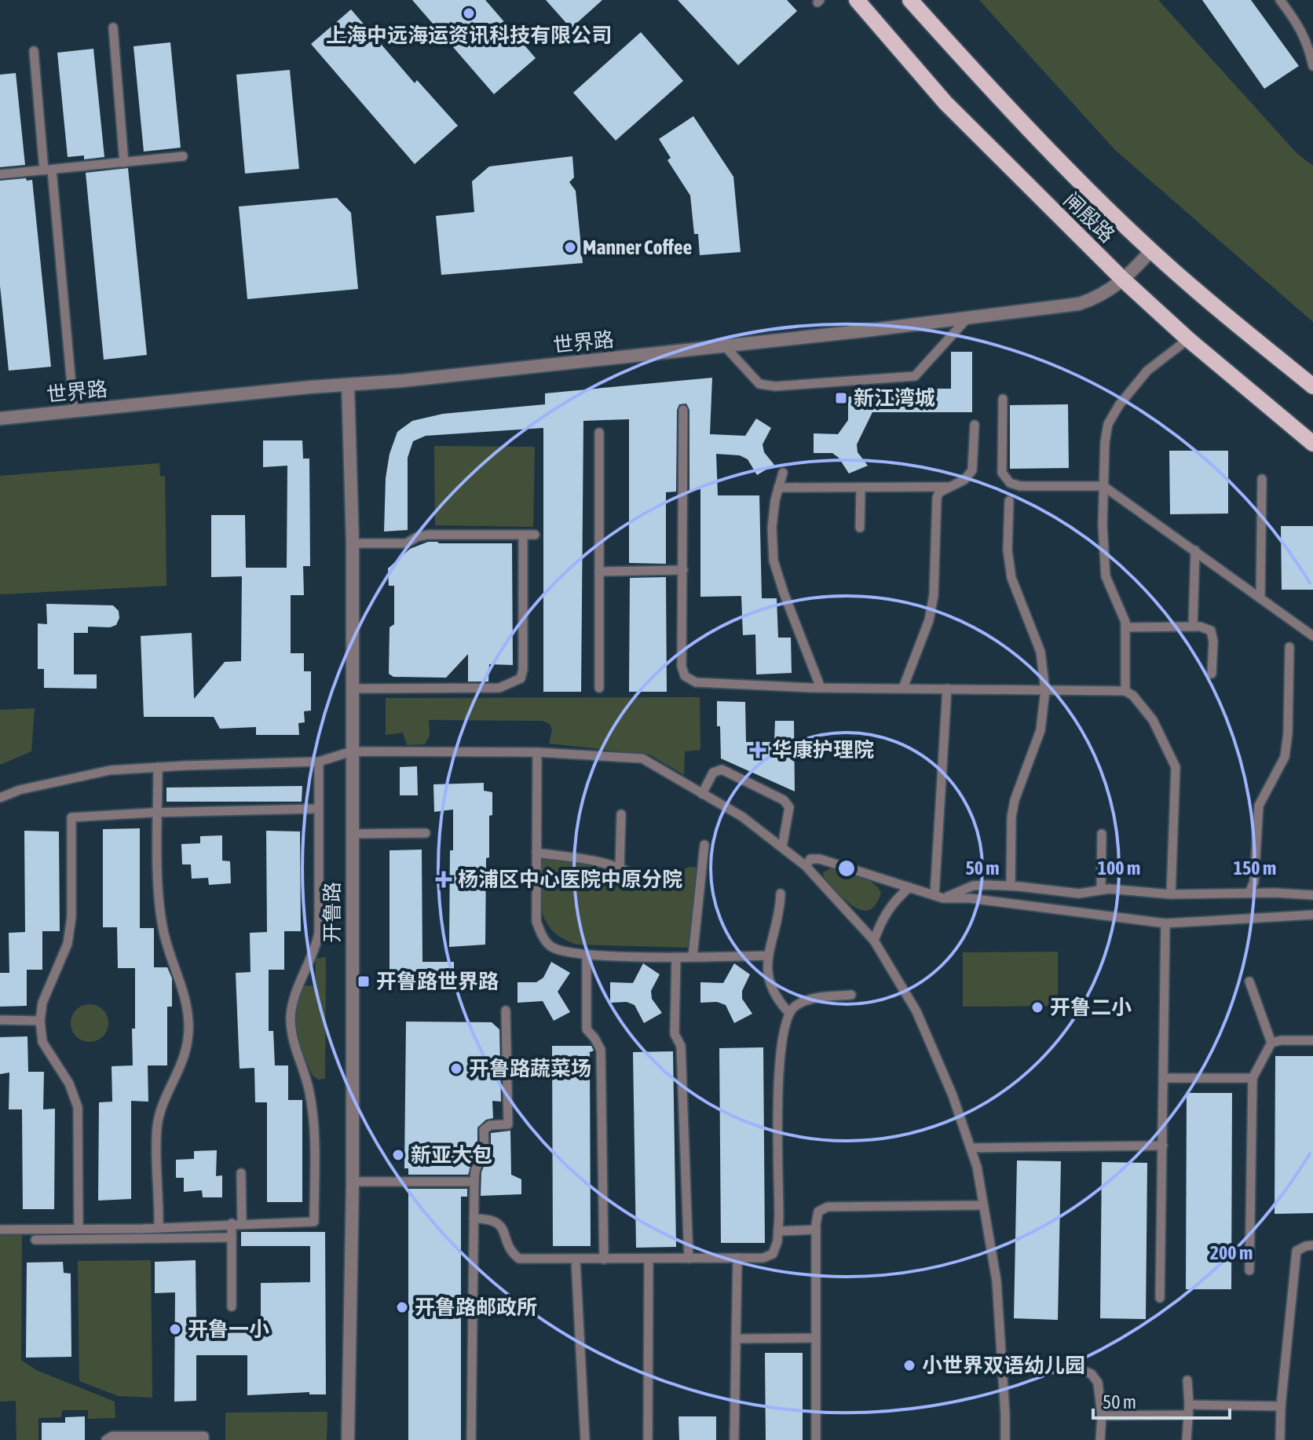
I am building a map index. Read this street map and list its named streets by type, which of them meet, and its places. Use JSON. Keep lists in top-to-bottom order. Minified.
{"streets":{"main road":["闸殷路"],"street":["世界路","开鲁路"]},"crossings":[["闸殷路","世界路"],["世界路","开鲁路"]],"places":{"other":["上海中远海运资讯科技有限公司","Manner Coffee","开鲁二小","开鲁路蔬菜场","新亚大包","开鲁路邮政所","开鲁一小","小世界双语幼儿园"],"transit":["新江湾城","开鲁路世界路"],"health":["华康护理院","杨浦区中心医院中原分院"]},"scale_bar":"50 m","rings":["50 m","100 m","150 m","200 m"]}
